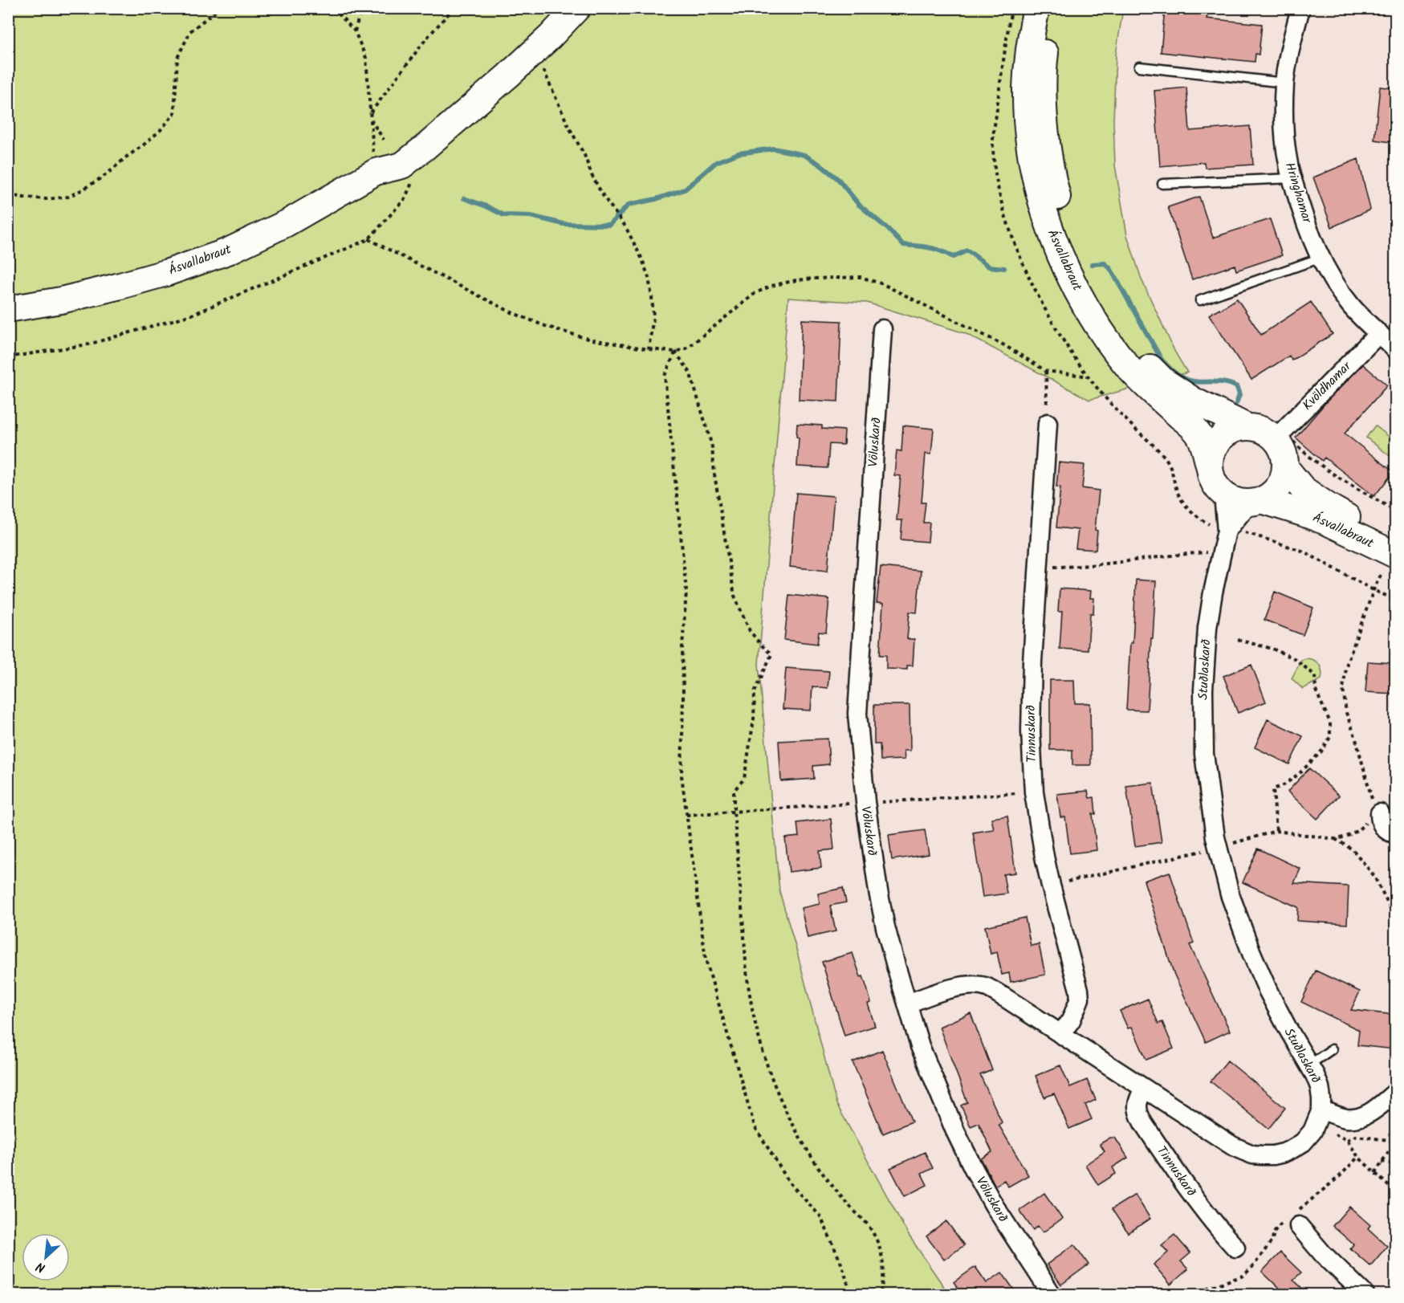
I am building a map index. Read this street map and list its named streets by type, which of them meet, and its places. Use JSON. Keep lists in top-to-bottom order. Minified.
{"streets":{"main road":["Ásvallabraut"],"street":["Hringhamar","Kvöldhamar","Völuskarð","Stuðlaskarð","Tinnuskarð"]},"crossings":[["Hringhamar","Kvöldhamar"],["Ásvallabraut","Kvöldhamar"],["Ásvallabraut","Stuðlaskarð"],["Kvöldhamar","Stuðlaskarð"]],"north":"bottom left"}
